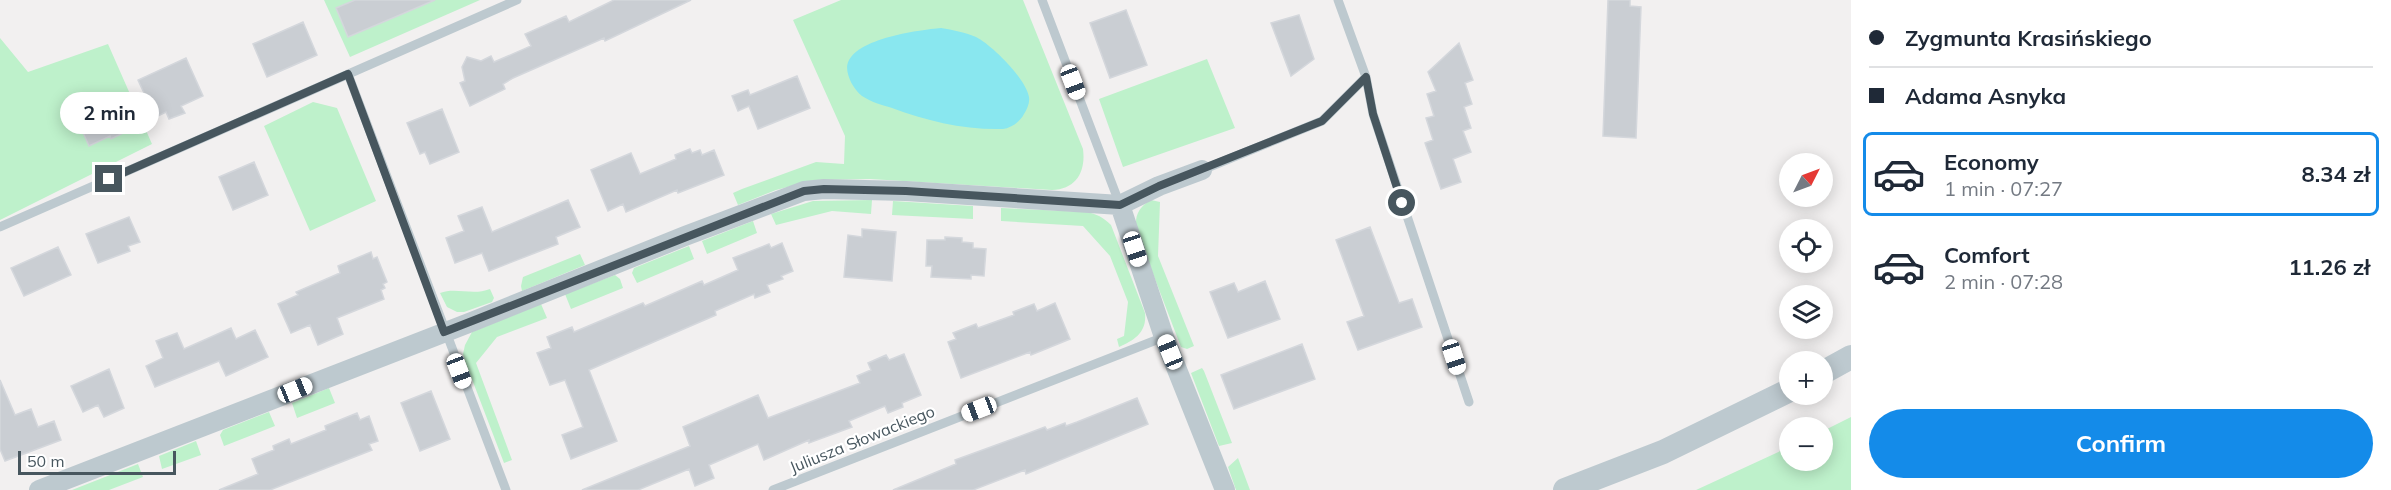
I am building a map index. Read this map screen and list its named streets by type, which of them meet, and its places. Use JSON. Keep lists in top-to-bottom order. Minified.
{"streets":{"lane":["Juliusza Słowackiego"]},"scale_bar":"50 m","north":"top right","page":{"banner":["Zygmunta Krasińskiego","Adama Asnyka"],"bubble":"2 min","list":[{"name":"Economy","note":"1 min · 07:27","value":"8.34 zł"},{"name":"Comfort","note":"2 min · 07:28","value":"11.26 zł"}],"map_buttons":["+","−"],"buttons":"Confirm","scale":"50 m"}}
